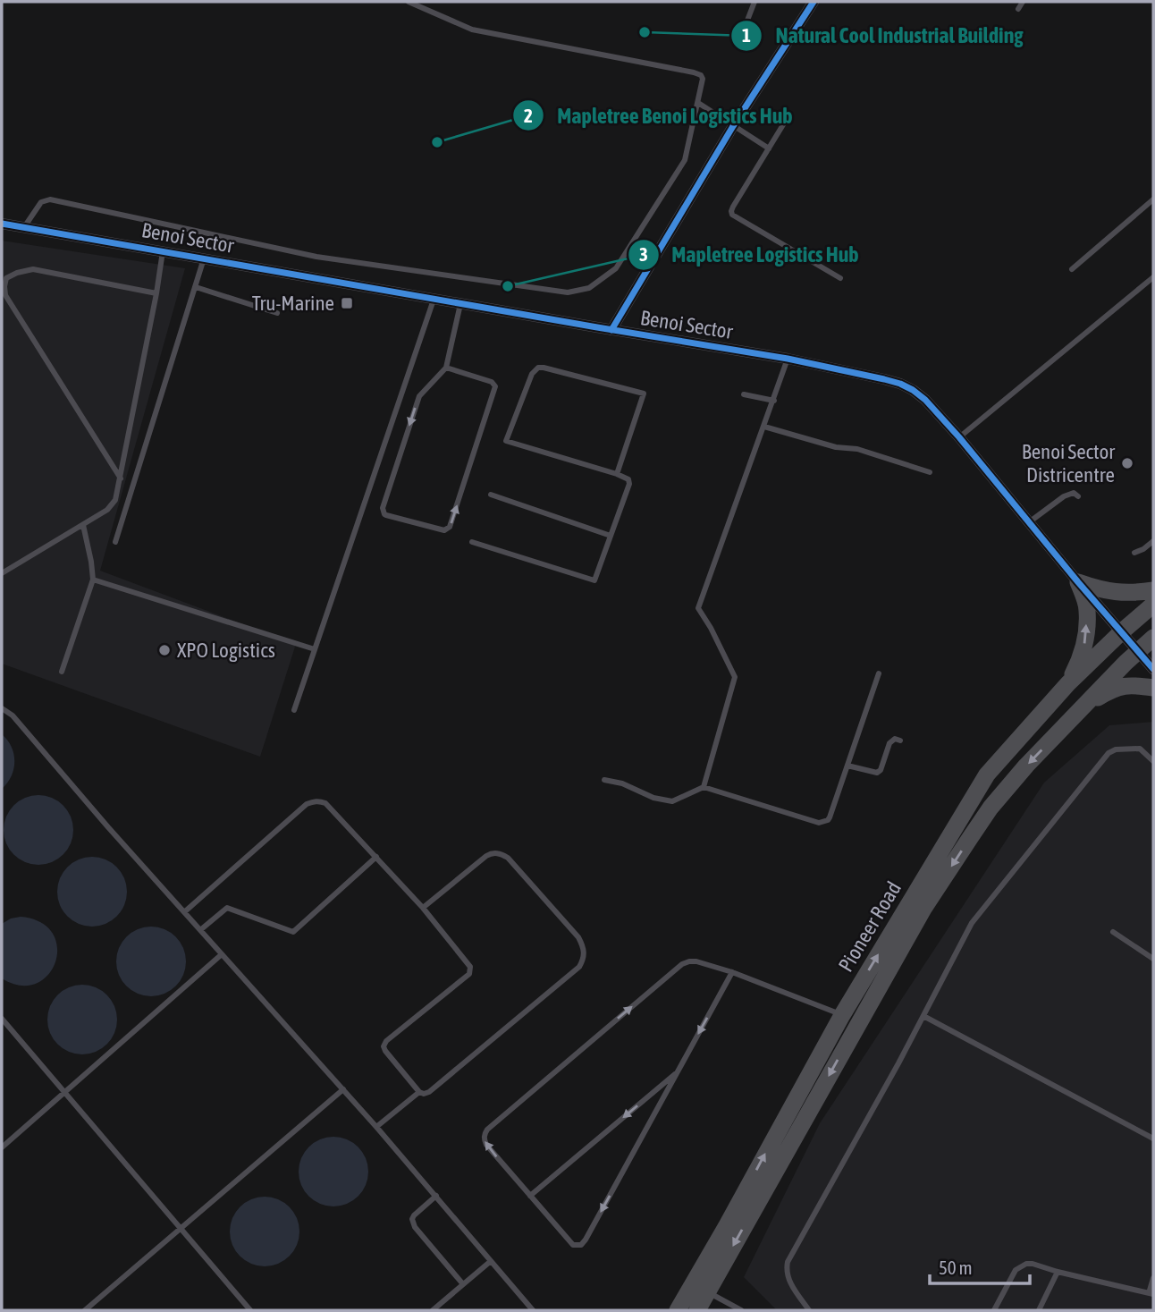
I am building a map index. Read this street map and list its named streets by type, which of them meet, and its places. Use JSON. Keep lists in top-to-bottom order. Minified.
{"streets":{"main road":["Pioneer Road"],"street":["Benoi Sector"]},"crossings":[["Benoi Sector","Pioneer Road"]],"places":{"other":["Natural Cool Industrial Building","Mapletree Benoi Logistics Hub","Mapletree Logistics Hub","Benoi Sector Districentre","XPO Logistics"],"transit":["Tru-Marine"]},"scale_bar":"50 m"}
